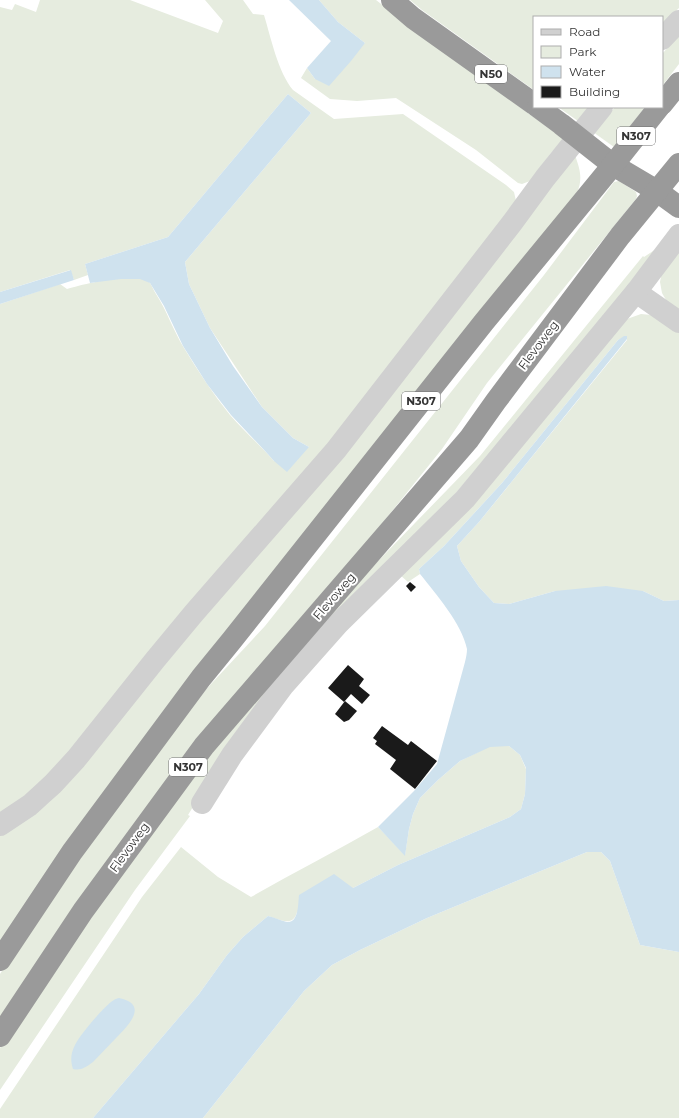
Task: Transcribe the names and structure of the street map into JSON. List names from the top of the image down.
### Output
{
  "streets": {
    "highway": ["N50", "N307", "Flevoweg"]
  },
  "legend": [
    "Road",
    "Park",
    "Water",
    "Building"
  ]
}
